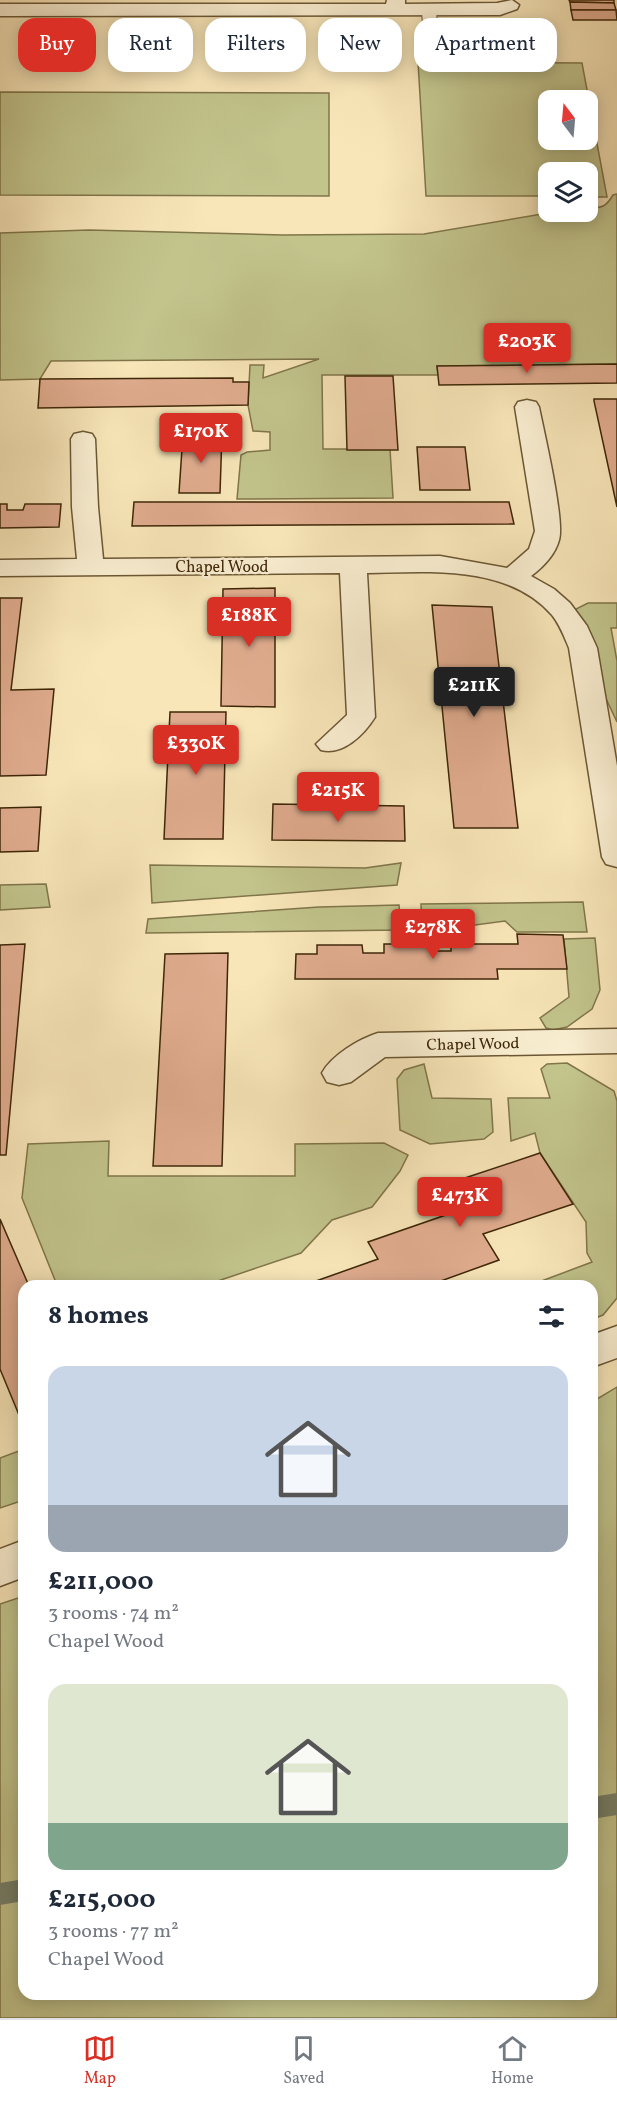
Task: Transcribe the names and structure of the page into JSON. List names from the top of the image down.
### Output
{
  "streets": {
    "street": ["Chapel Wood"]
  },
  "north": "top",
  "page": {
    "chip": [
      "Buy",
      "Rent",
      "Filters",
      "New",
      "Apartment"
    ],
    "price": [
      "£203K",
      "£170K",
      "£188K",
      "£211K",
      "£330K",
      "£215K",
      "£278K",
      "£473K"
    ],
    "heading": "8 homes",
    "list": [
      {
        "name": "£211,000",
        "note": "3 rooms · 74 m² · Chapel Wood"
      },
      {
        "name": "£215,000",
        "note": "3 rooms · 77 m² · Chapel Wood"
      }
    ],
    "tabs": ["Map", "Saved", "Home"]
  }
}
